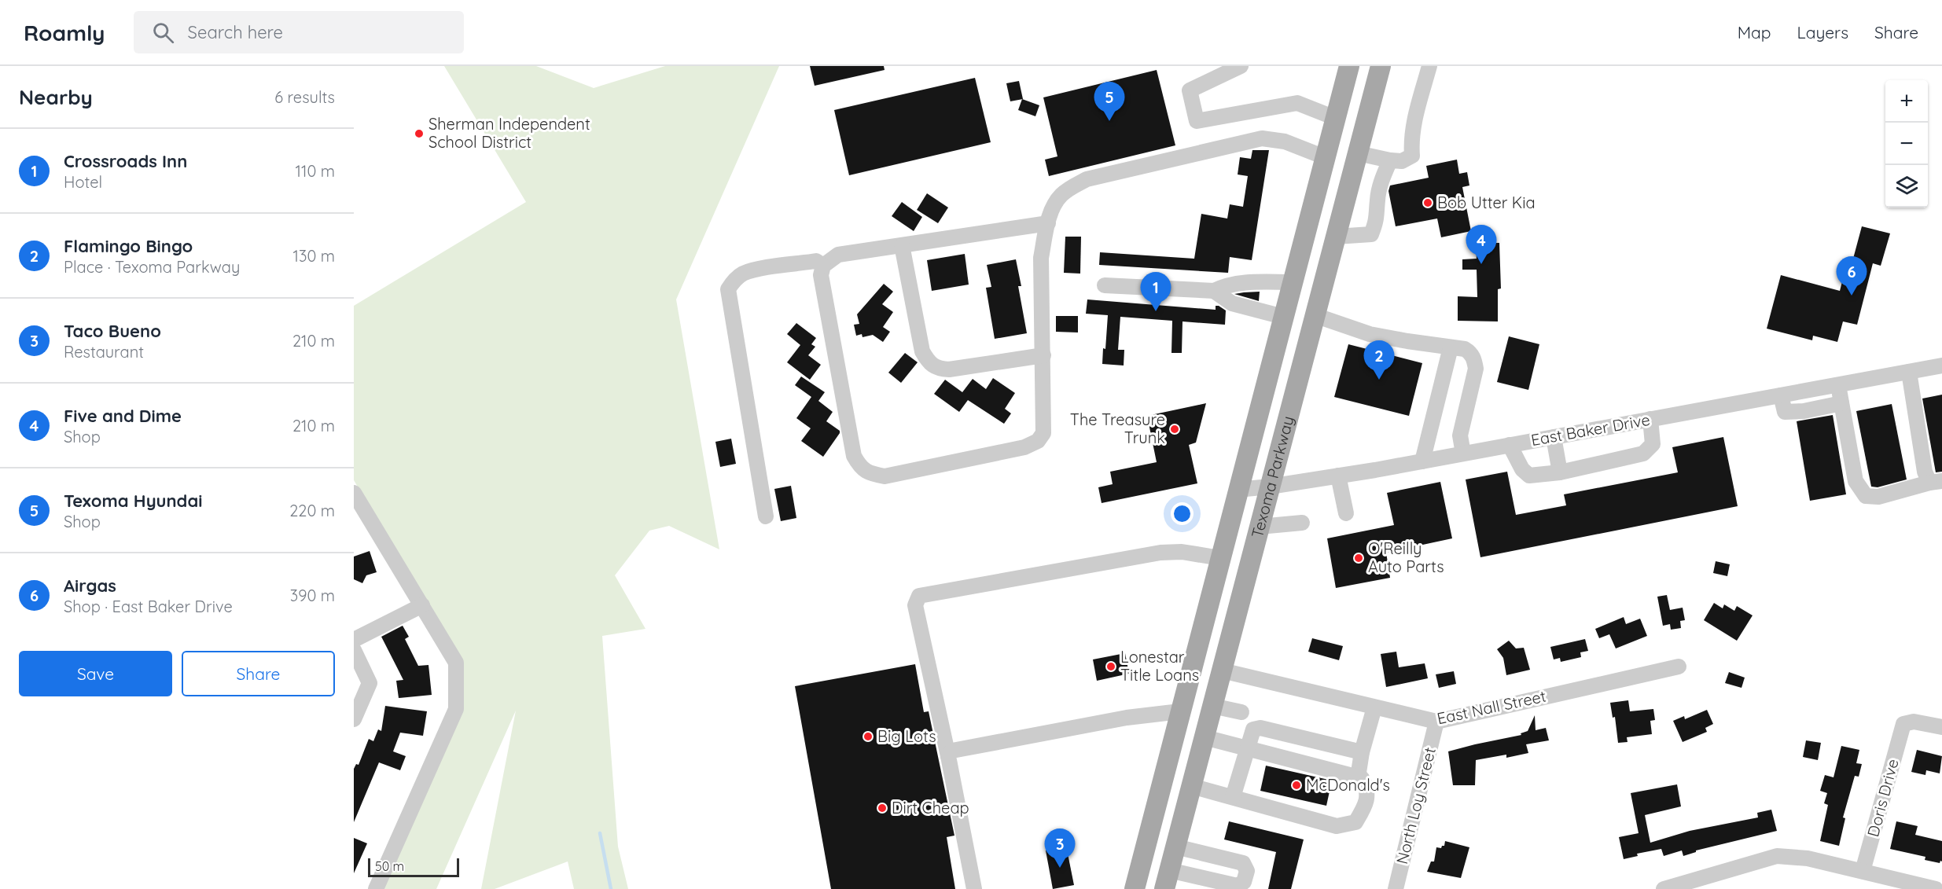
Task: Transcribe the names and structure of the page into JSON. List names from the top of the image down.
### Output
{
  "streets": {
    "main road": ["Texoma Parkway"],
    "street": [
      "East Baker Drive",
      "East Nall Street",
      "Doris Drive",
      "North Loy Street"
    ]
  },
  "crossings": [
    ["East Baker Drive", "Texoma Parkway"],
    ["Texoma Parkway", "East Nall Street"],
    ["East Nall Street", "North Loy Street"]
  ],
  "places": [
    "Sherman Independent School District",
    "Bob Utter Kia",
    "The Treasure Trunk",
    "O'Reilly Auto Parts",
    "Lonestar Title Loans",
    "Big Lots",
    "McDonald's",
    "Dirt Cheap"
  ],
  "scale_bar": "50 m",
  "page": {
    "header": "Roamly",
    "search": "Search here",
    "nav": ["Map", "Layers", "Share"],
    "heading": ["Nearby", "6 results"],
    "map_buttons": ["+", "−"],
    "pins": [
      "5",
      "4",
      "6",
      "1",
      "2",
      "3"
    ],
    "list": [
      {
        "mark": "1",
        "name": "Crossroads Inn",
        "note": "Hotel",
        "value": "110 m"
      },
      {
        "mark": "2",
        "name": "Flamingo Bingo",
        "note": "Place · Texoma Parkway",
        "value": "130 m"
      },
      {
        "mark": "3",
        "name": "Taco Bueno",
        "note": "Restaurant",
        "value": "210 m"
      },
      {
        "mark": "4",
        "name": "Five and Dime",
        "note": "Shop",
        "value": "210 m"
      },
      {
        "mark": "5",
        "name": "Texoma Hyundai",
        "note": "Shop",
        "value": "220 m"
      },
      {
        "mark": "6",
        "name": "Airgas",
        "note": "Shop · East Baker Drive",
        "value": "390 m"
      }
    ],
    "buttons": ["Save", "Share"],
    "scale": "50 m"
  }
}
